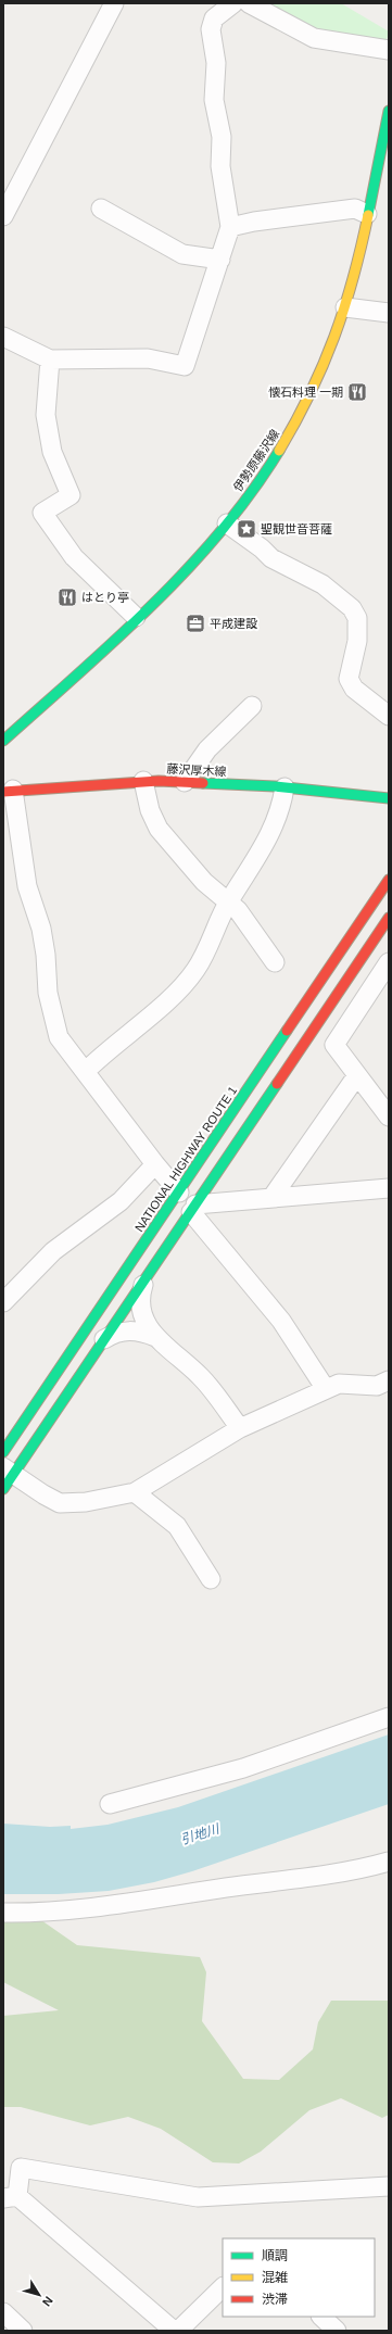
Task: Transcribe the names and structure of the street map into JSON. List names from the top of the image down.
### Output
{
  "streets": {
    "main road": ["伊勢原藤沢線", "藤沢厚木線", "NATIONAL HIGHWAY ROUTE 1"]
  },
  "water": ["引地川"],
  "places": {
    "restaurant": ["懐石料理 一期", "はとり亭"],
    "place": ["聖観世音菩薩"],
    "office": ["平成建設"]
  },
  "legend": ["順調", "混雑", "渋滞"],
  "north": "bottom right"
}
